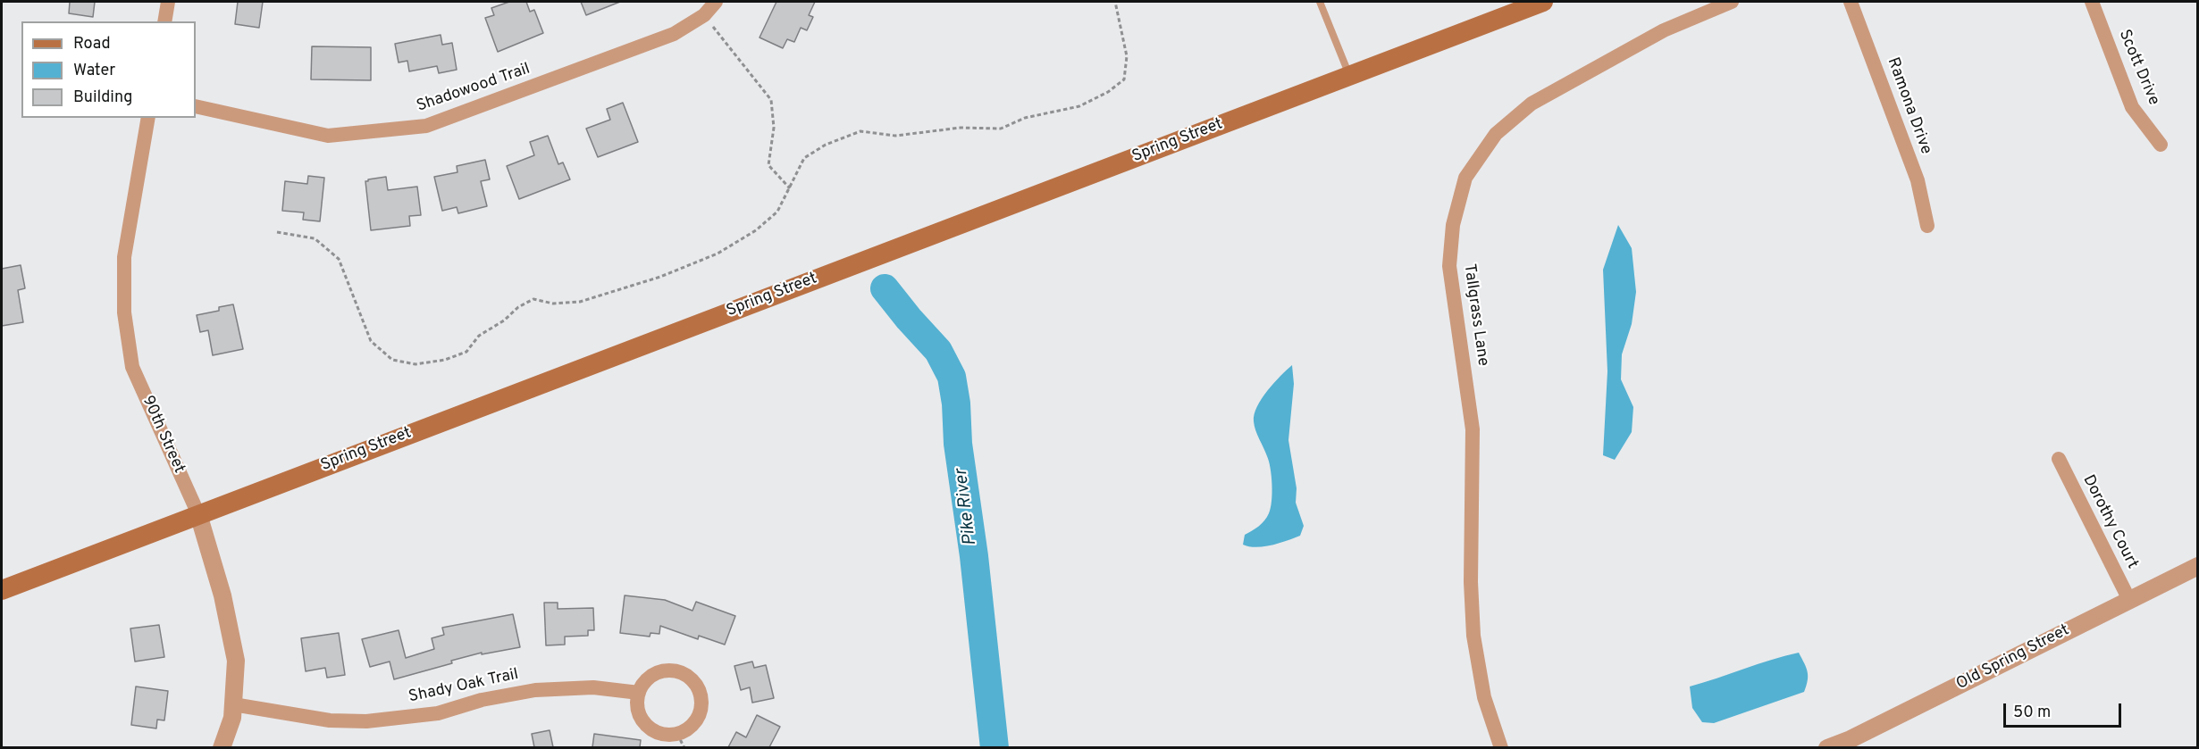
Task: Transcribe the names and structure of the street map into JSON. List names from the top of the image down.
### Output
{
  "streets": {
    "main road": ["Spring Street"],
    "street": [
      "Scott Drive",
      "Shadowood Trail",
      "Ramona Drive",
      "Tallgrass Lane",
      "90th Street",
      "Dorothy Court",
      "Old Spring Street",
      "Shady Oak Trail"
    ]
  },
  "crossings": [
    ["Spring Street", "90th Street"],
    ["90th Street", "Shady Oak Trail"],
    ["Dorothy Court", "Old Spring Street"]
  ],
  "water": ["Pike River"],
  "legend": ["Road", "Water", "Building"],
  "scale_bar": "50 m"
}
